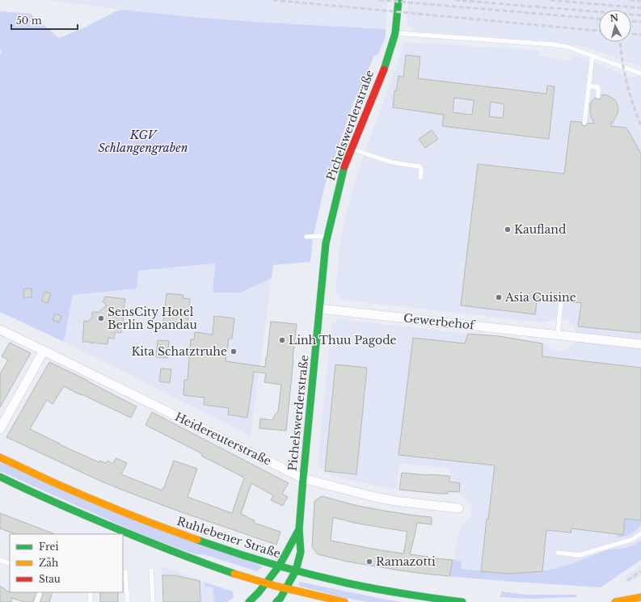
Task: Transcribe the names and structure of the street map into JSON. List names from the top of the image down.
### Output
{
  "streets": {
    "main road": ["Pichelswerderstraße", "Ruhlebener Straße"],
    "street": ["Gewerbehof", "Heidereuterstraße"]
  },
  "crossings": [
    ["Pichelswerderstraße", "Gewerbehof"],
    ["Pichelswerderstraße", "Heidereuterstraße"],
    ["Pichelswerderstraße", "Ruhlebener Straße"]
  ],
  "parks": ["KGV Schlangengraben"],
  "places": [
    "Kaufland",
    "Asia Cuisine",
    "SensCity Hotel Berlin Spandau",
    "Linh Thuu Pagode",
    "Kita Schatztruhe",
    "Ramazotti"
  ],
  "legend": ["Frei", "Zäh", "Stau"],
  "scale_bar": "50 m",
  "north": "top"
}
